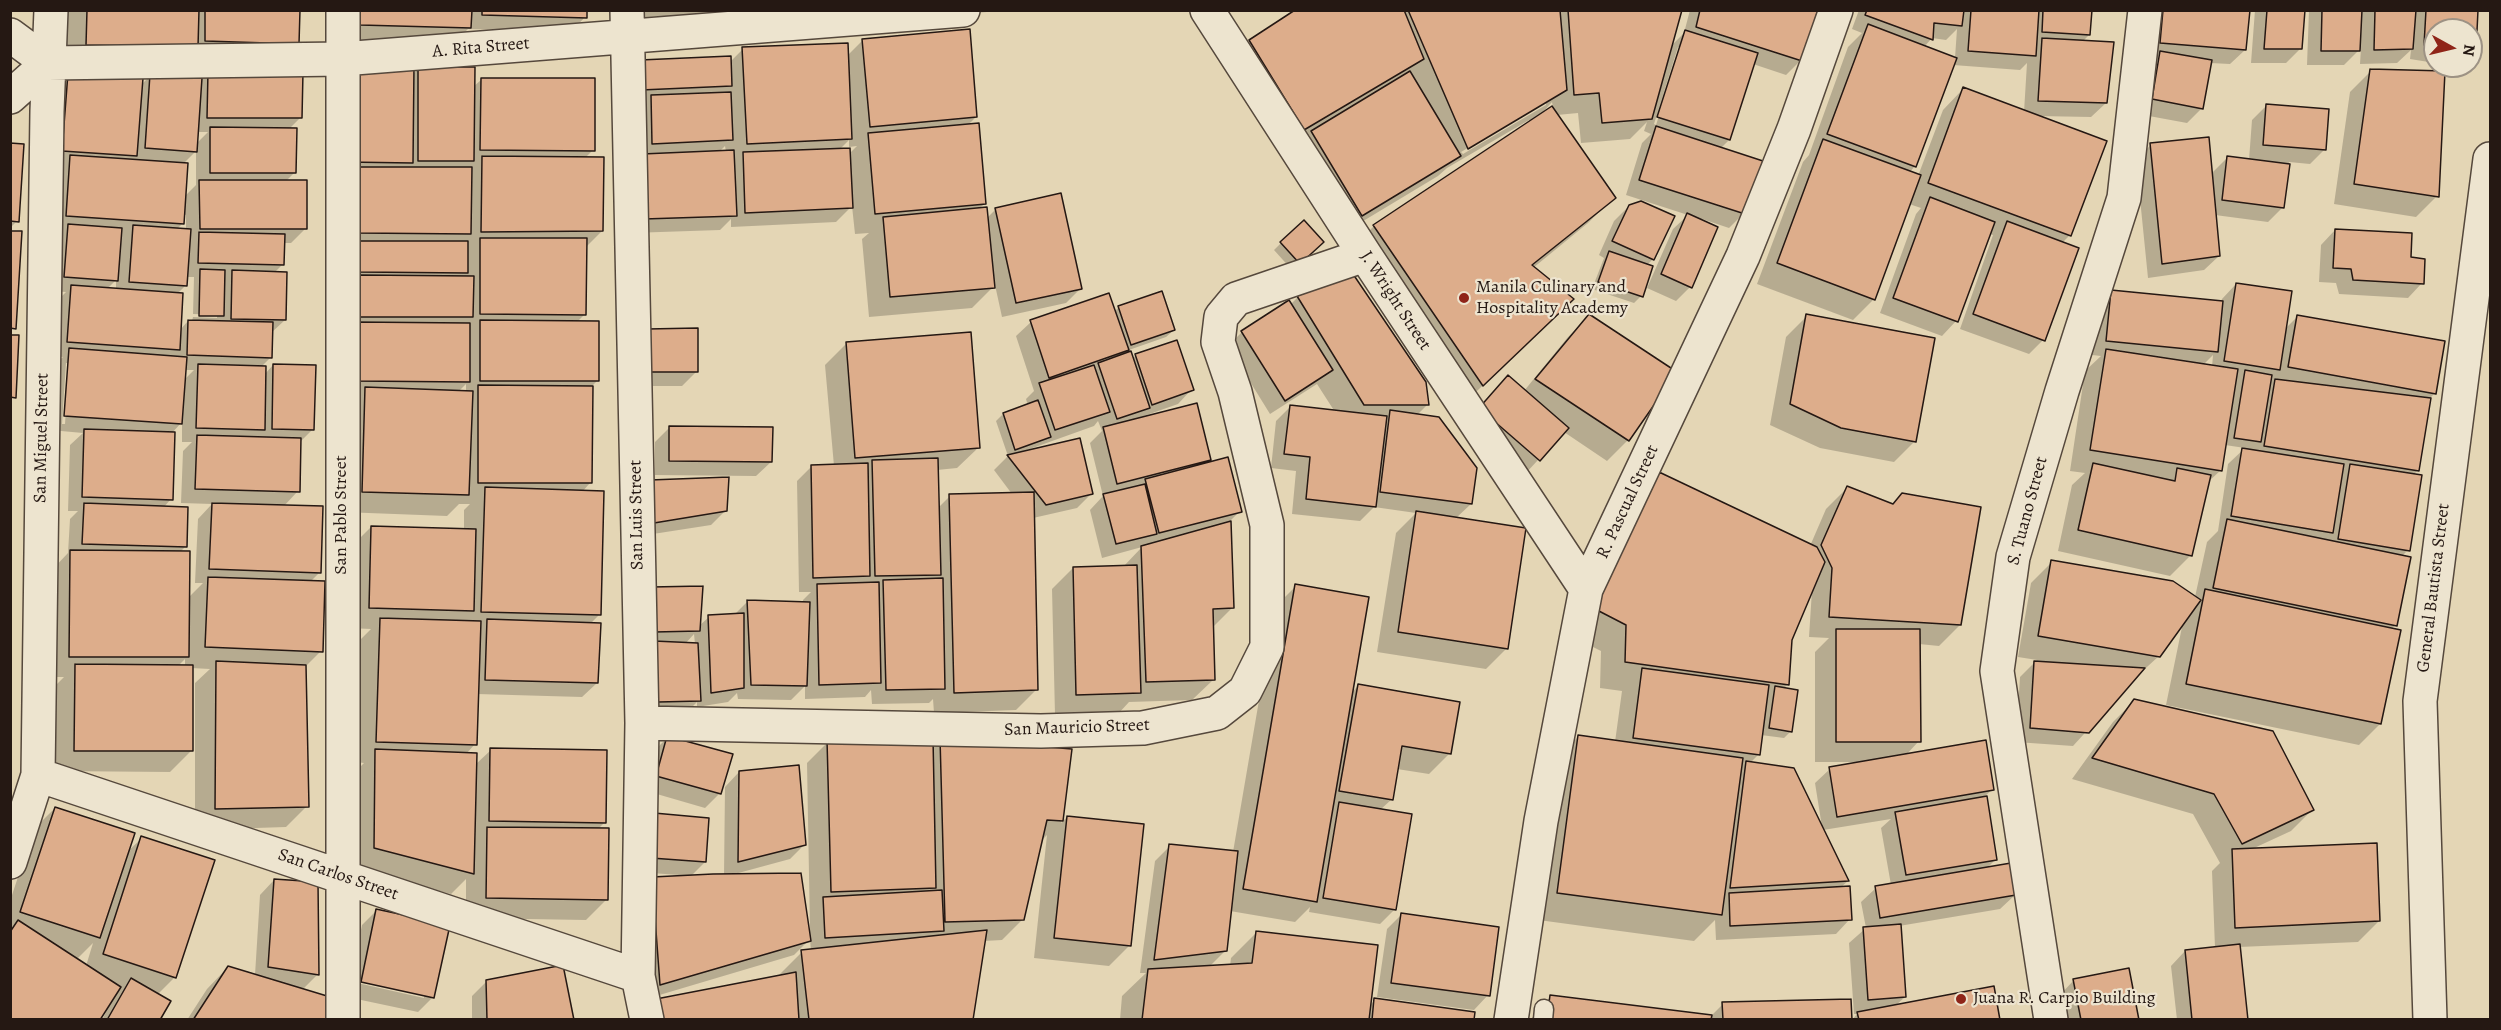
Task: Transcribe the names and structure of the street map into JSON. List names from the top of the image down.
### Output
{
  "streets": {
    "street": [
      "A. Rita Street",
      "J. Wright Street",
      "San Miguel Street",
      "R. Pascual Street",
      "S. Tuano Street",
      "San Pablo Street",
      "San Luis Street",
      "General Bautista Street",
      "San Mauricio Street",
      "San Carlos Street"
    ]
  },
  "crossings": [
    ["A. Rita Street", "San Miguel Street"],
    ["A. Rita Street", "San Pablo Street"],
    ["A. Rita Street", "San Luis Street"],
    ["J. Wright Street", "R. Pascual Street"],
    ["J. Wright Street", "San Mauricio Street"],
    ["San Miguel Street", "San Carlos Street"],
    ["San Pablo Street", "San Carlos Street"],
    ["San Luis Street", "San Mauricio Street"],
    ["San Luis Street", "San Carlos Street"]
  ],
  "places": ["Manila Culinary and Hospitality Academy", "Juana R. Carpio Building"],
  "north": "right"
}
